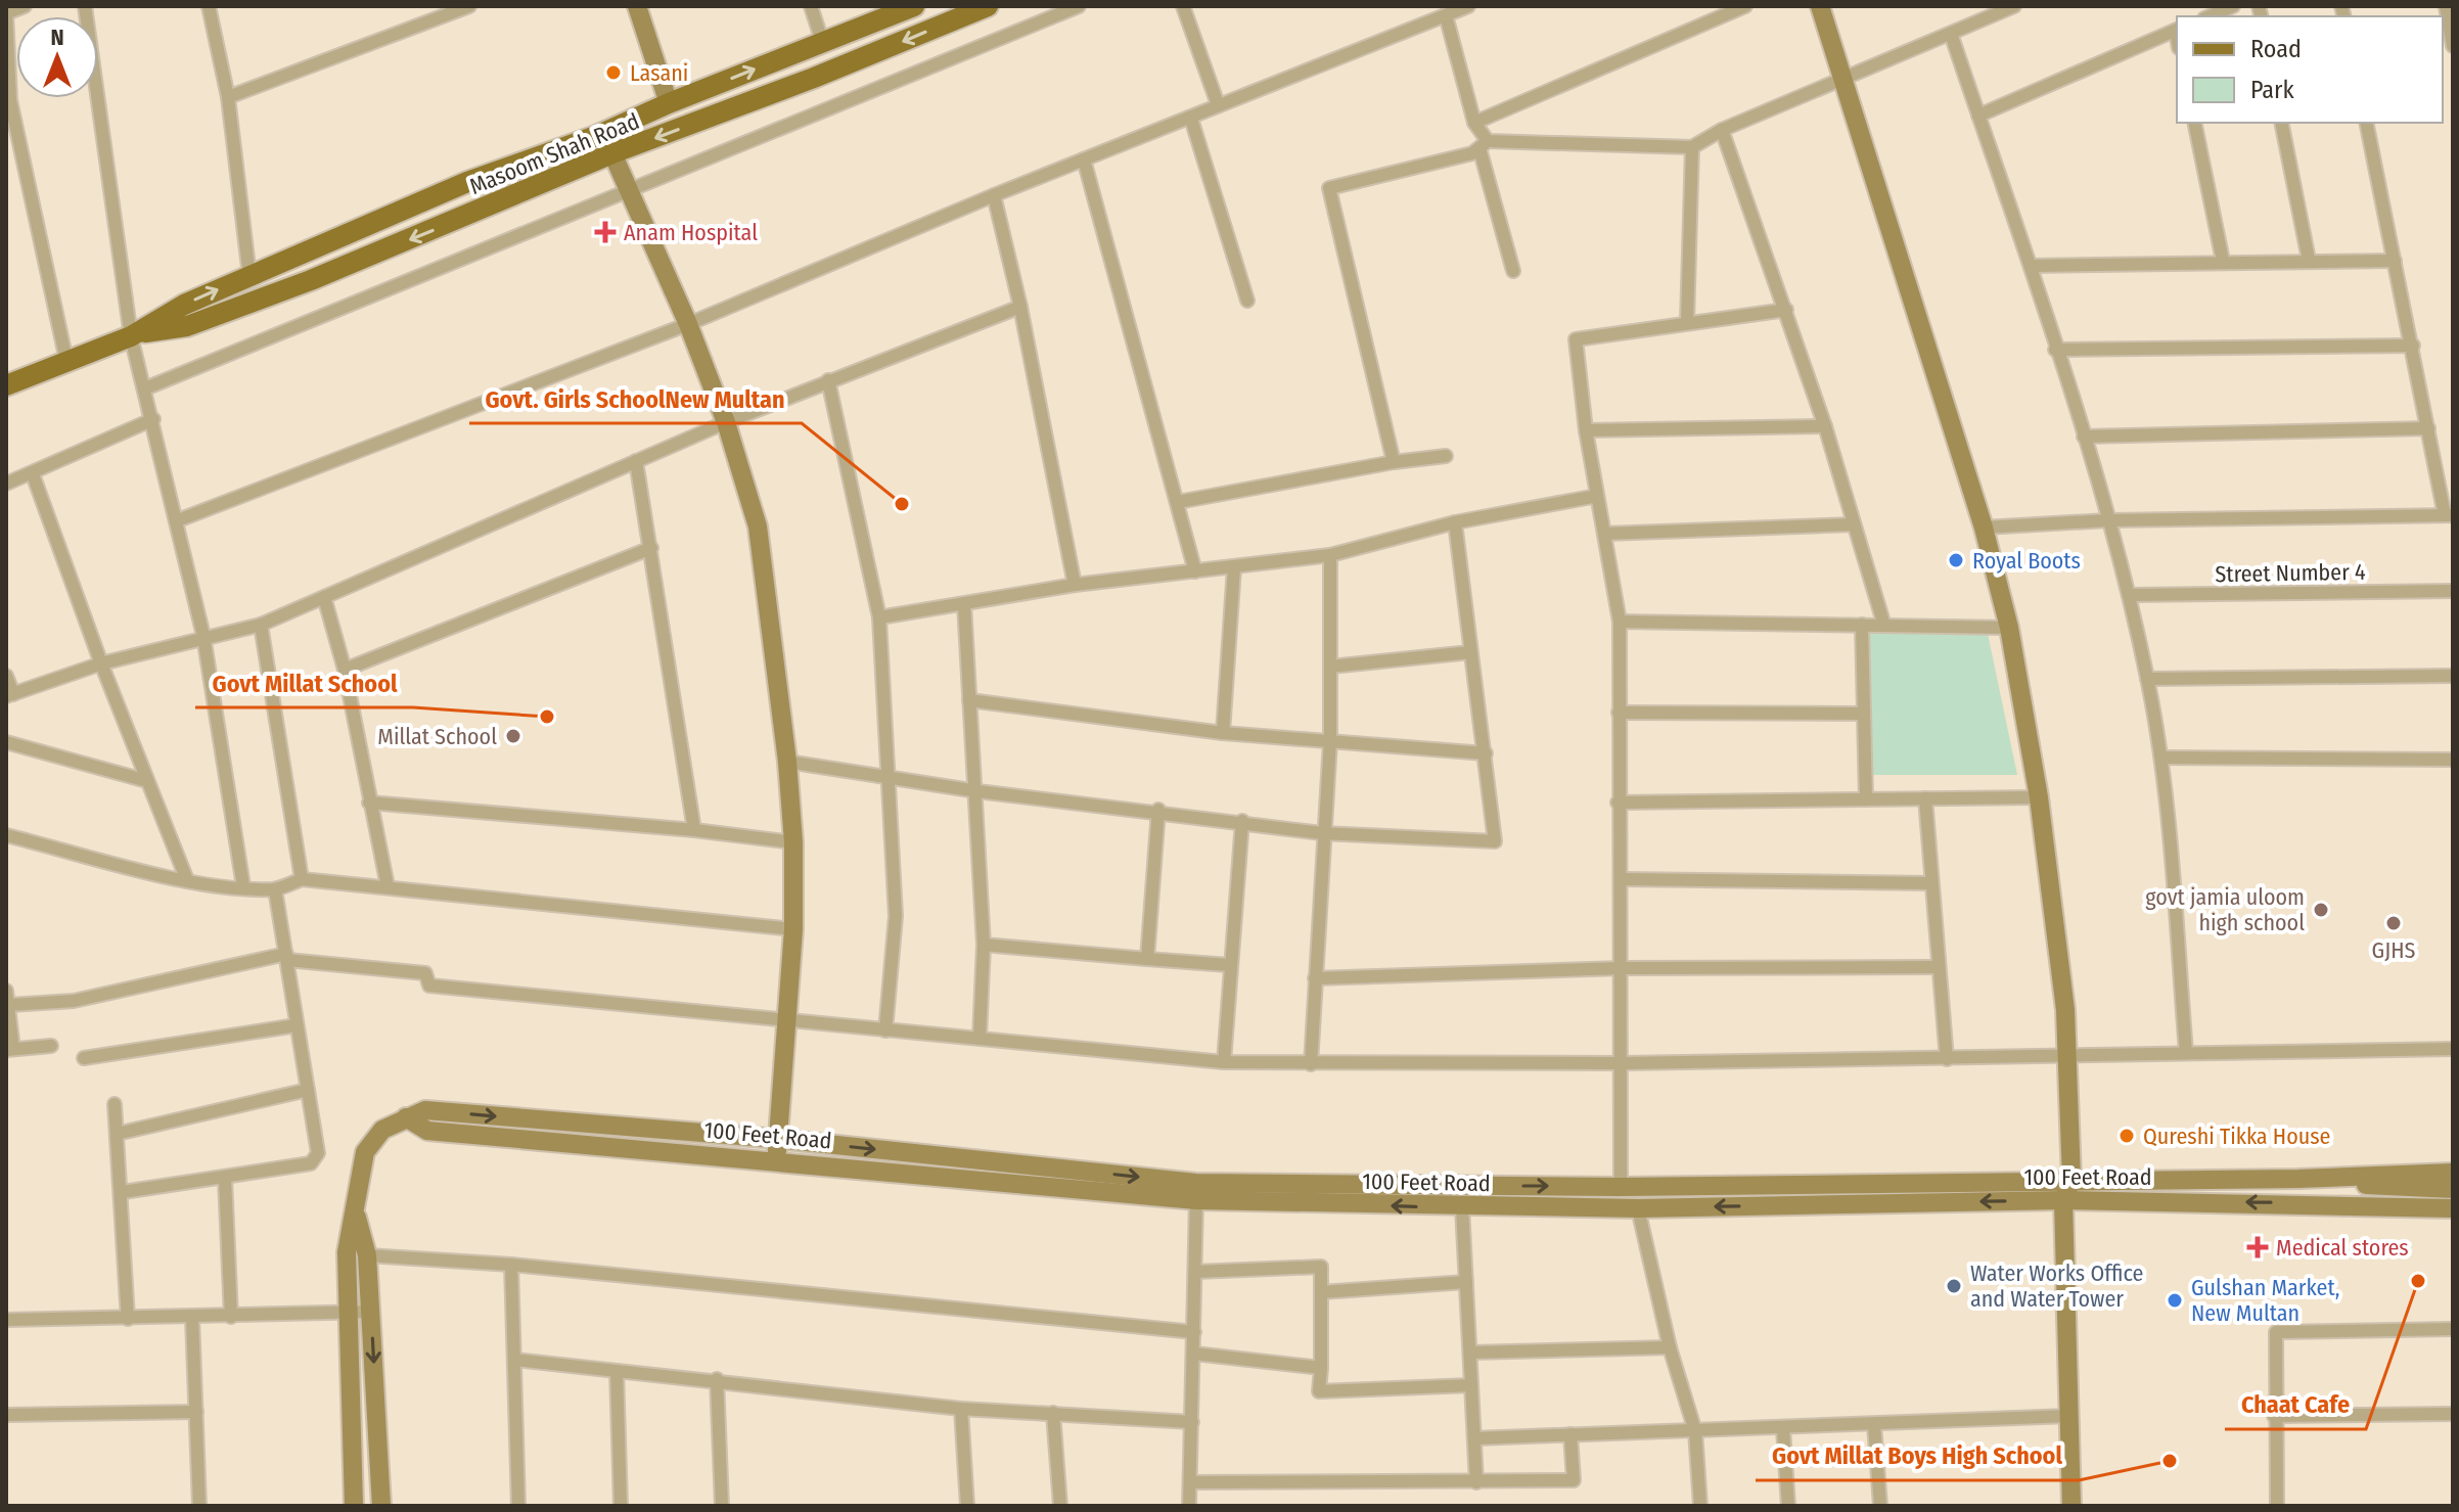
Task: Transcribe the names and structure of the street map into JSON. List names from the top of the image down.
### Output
{
  "streets": {
    "main road": ["Masoom Shah Road", "100 Feet Road"],
    "street": ["Street Number 4"]
  },
  "places": {
    "other": [
      "Lasani",
      "Govt. Girls SchoolNew Multan",
      "Royal Boots",
      "Govt Millat School",
      "Millat School",
      "govt jamia uloom high school",
      "GJHS",
      "Qureshi Tikka House",
      "Chaat Cafe",
      "Water Works Office and Water Tower",
      "Gulshan Market, New Multan",
      "Govt Millat Boys High School"
    ],
    "health": ["Anam Hospital", "Medical stores"]
  },
  "legend": ["Road", "Park"],
  "north": "top"
}
